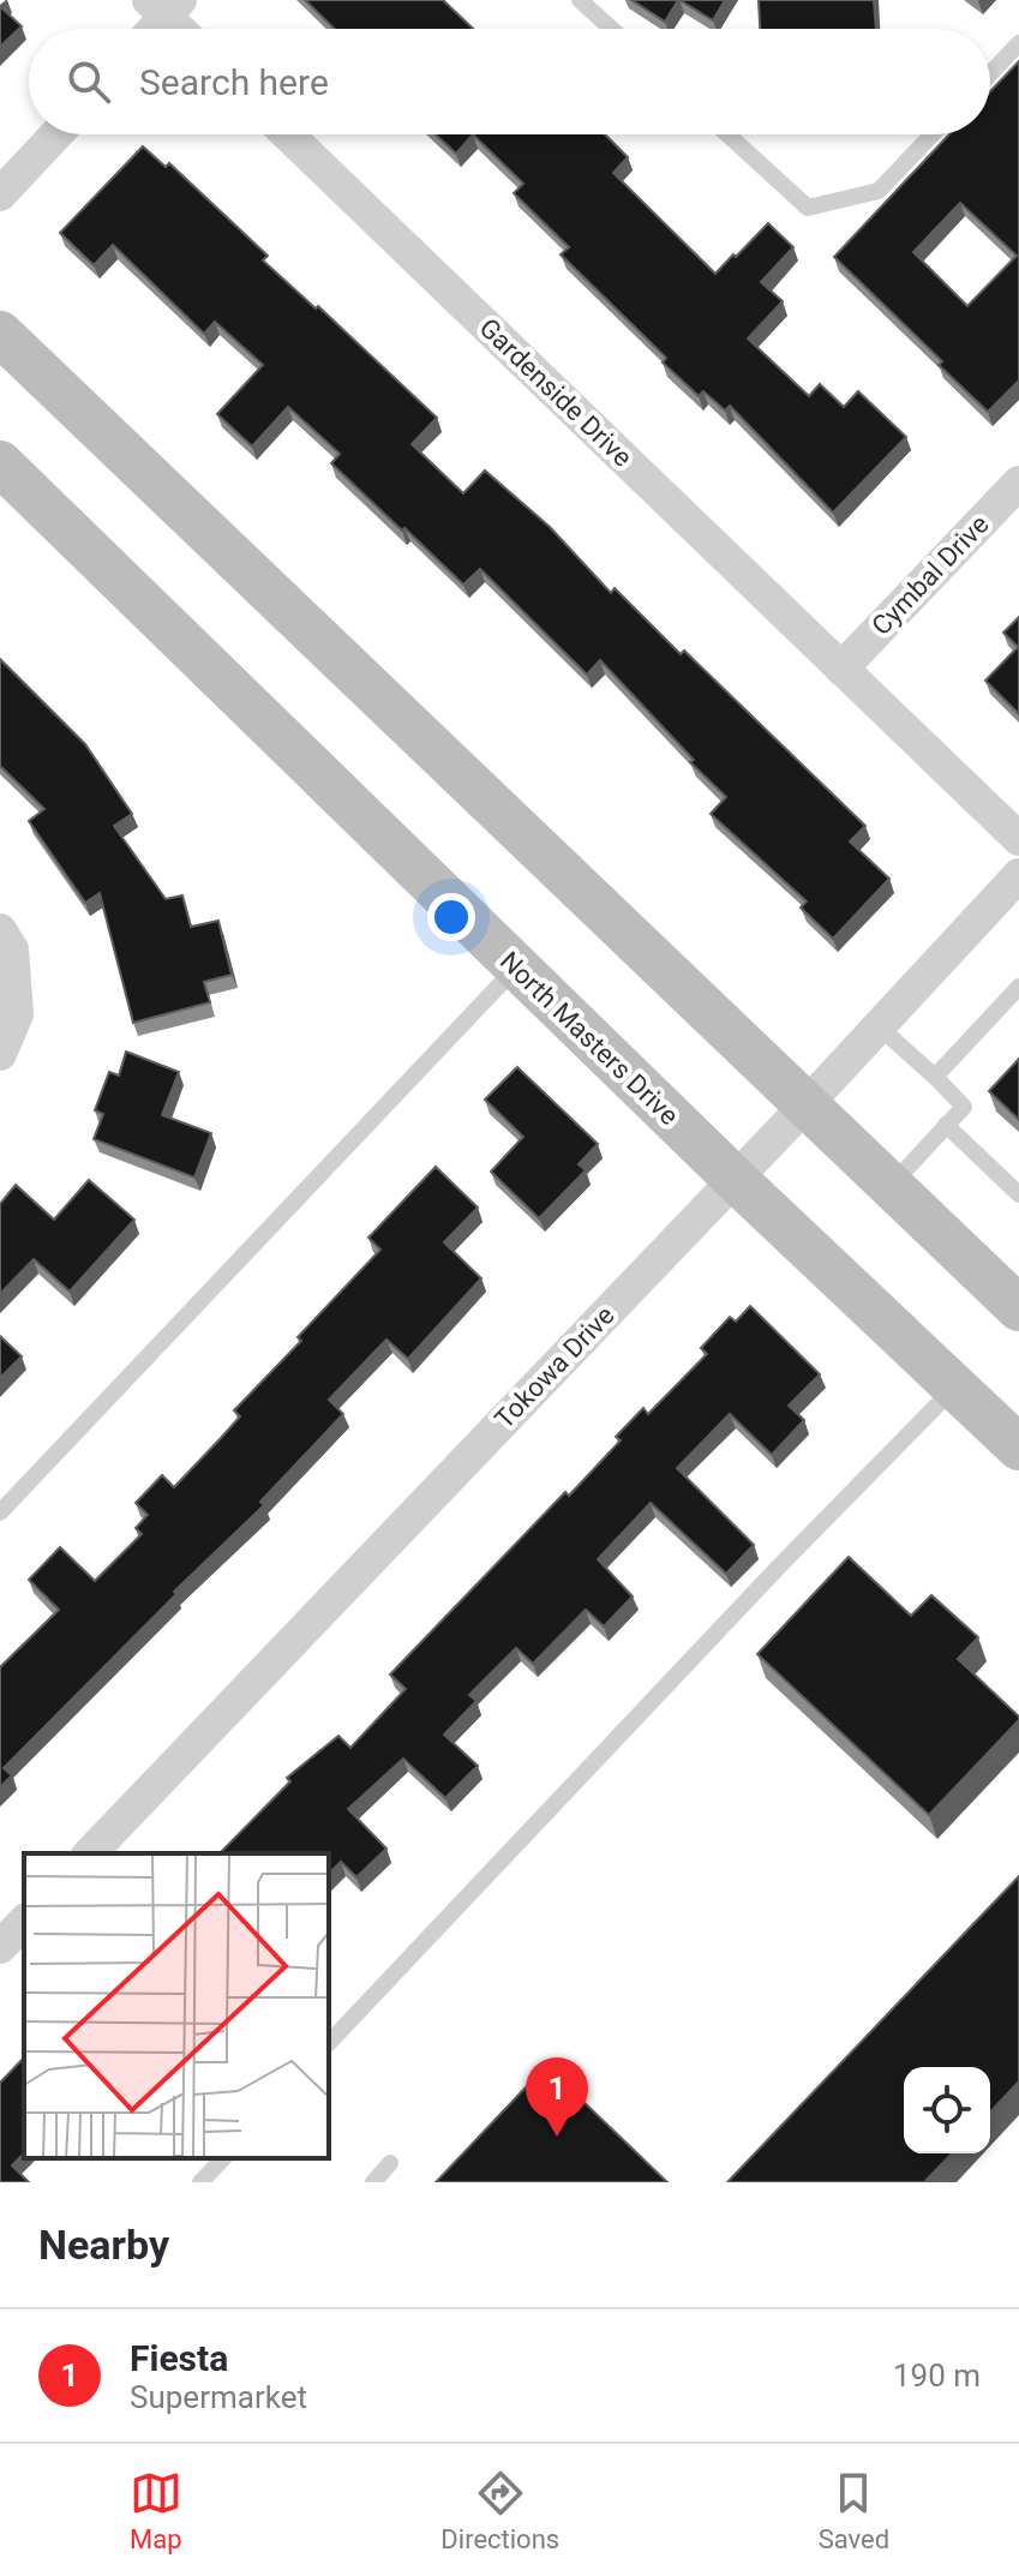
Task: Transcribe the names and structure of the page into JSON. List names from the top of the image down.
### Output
{
  "streets": {
    "main road": ["North Masters Drive"],
    "street": ["Gardenside Drive", "Cymbal Drive", "Tokowa Drive"]
  },
  "crossings": [
    ["Gardenside Drive", "Cymbal Drive"],
    ["North Masters Drive", "Tokowa Drive"]
  ],
  "page": {
    "search": "Search here",
    "pins": "1",
    "heading": "Nearby",
    "list": [
      {
        "mark": "1",
        "name": "Fiesta",
        "note": "Supermarket",
        "value": "190 m"
      }
    ],
    "nav": ["Map", "Directions", "Saved"]
  }
}
